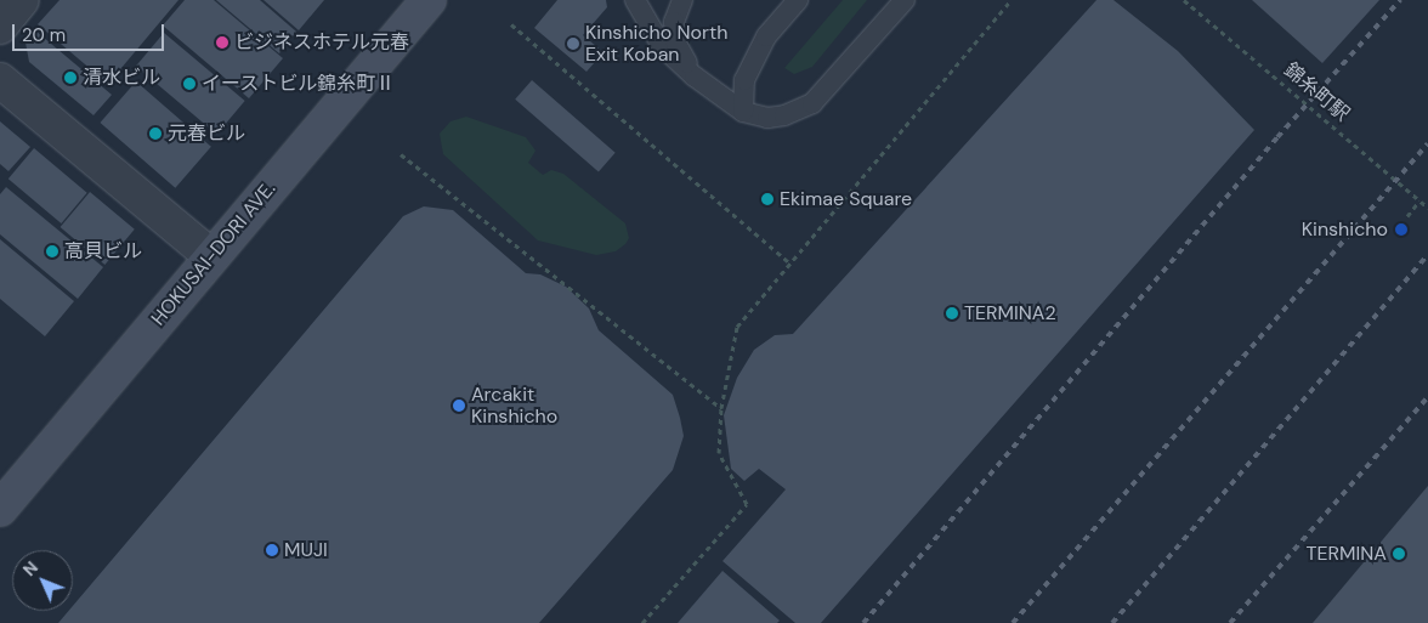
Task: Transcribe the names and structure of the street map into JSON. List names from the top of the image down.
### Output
{
  "streets": {
    "street": ["HOKUSAI-DORI AVE."],
    "path": ["錦糸町駅"]
  },
  "places": [
    "ビジネスホテル元春",
    "Kinshicho North Exit Koban",
    "清水ビル",
    "イーストビル錦糸町Ⅱ",
    "元春ビル",
    "Ekimae Square",
    "Kinshicho",
    "高貝ビル",
    "TERMINA2",
    "Arcakit Kinshicho",
    "MUJI",
    "TERMINA"
  ],
  "scale_bar": "20 m",
  "north": "top left"
}
